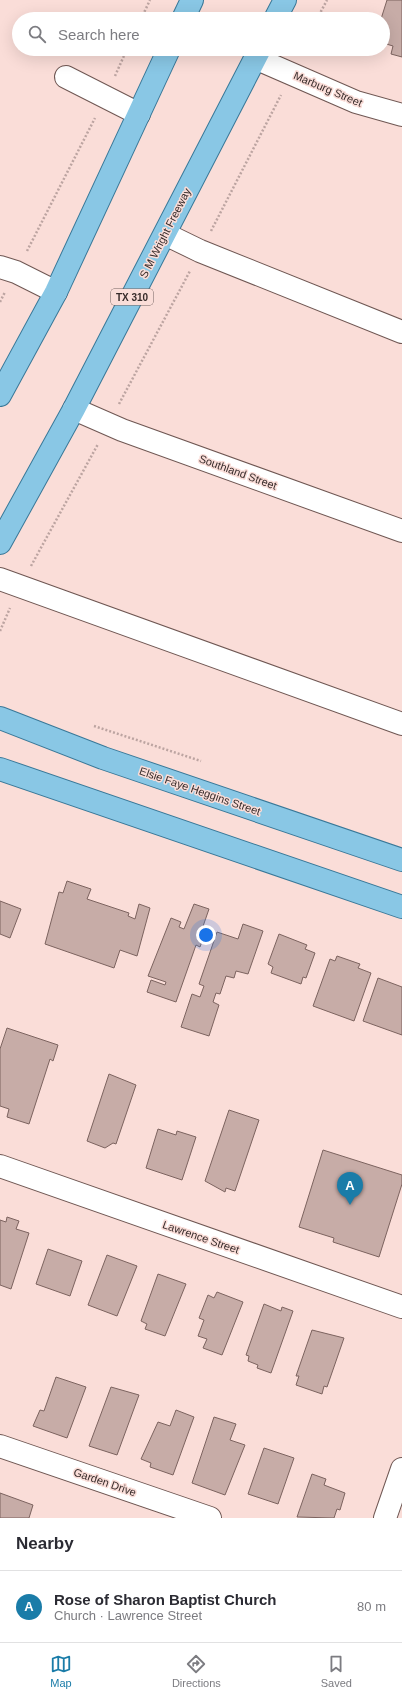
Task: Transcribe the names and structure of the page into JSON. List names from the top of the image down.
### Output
{
  "streets": {
    "main road": ["S M Wright Freeway", "TX 310", "Elsie Faye Heggins Street"],
    "street": [
      "Marburg Street",
      "Southland Street",
      "Lawrence Street",
      "Garden Drive"
    ]
  },
  "crossings": [
    ["S M Wright Freeway", "Southland Street"]
  ],
  "page": {
    "search": "Search here",
    "pins": "A",
    "heading": "Nearby",
    "list": [
      {
        "mark": "A",
        "name": "Rose of Sharon Baptist Church",
        "note": "Church · Lawrence Street",
        "value": "80 m"
      }
    ],
    "nav": ["Map", "Directions", "Saved"]
  }
}
